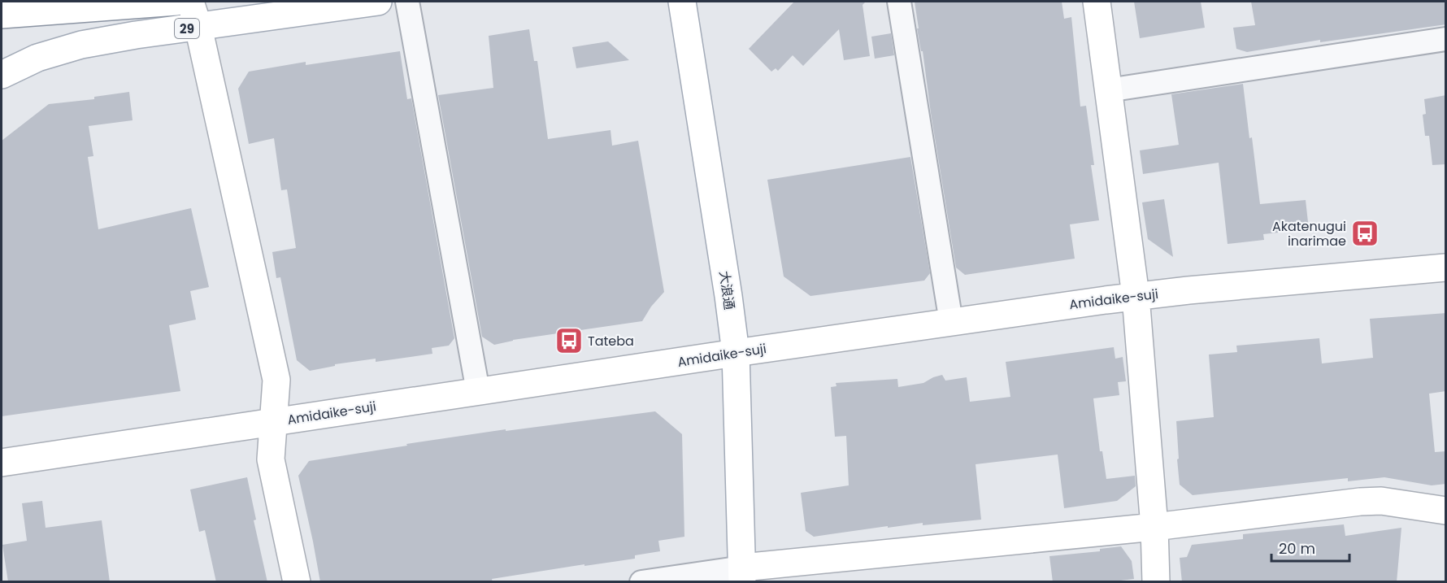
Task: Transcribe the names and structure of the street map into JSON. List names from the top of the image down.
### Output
{
  "streets": {
    "main road": ["29", "大浪通", "Amidaike-suji"]
  },
  "crossings": [
    ["大浪通", "Amidaike-suji"]
  ],
  "places": {
    "bus stop": ["Akatenugui inarimae", "Tateba"]
  },
  "scale_bar": "20 m"
}
